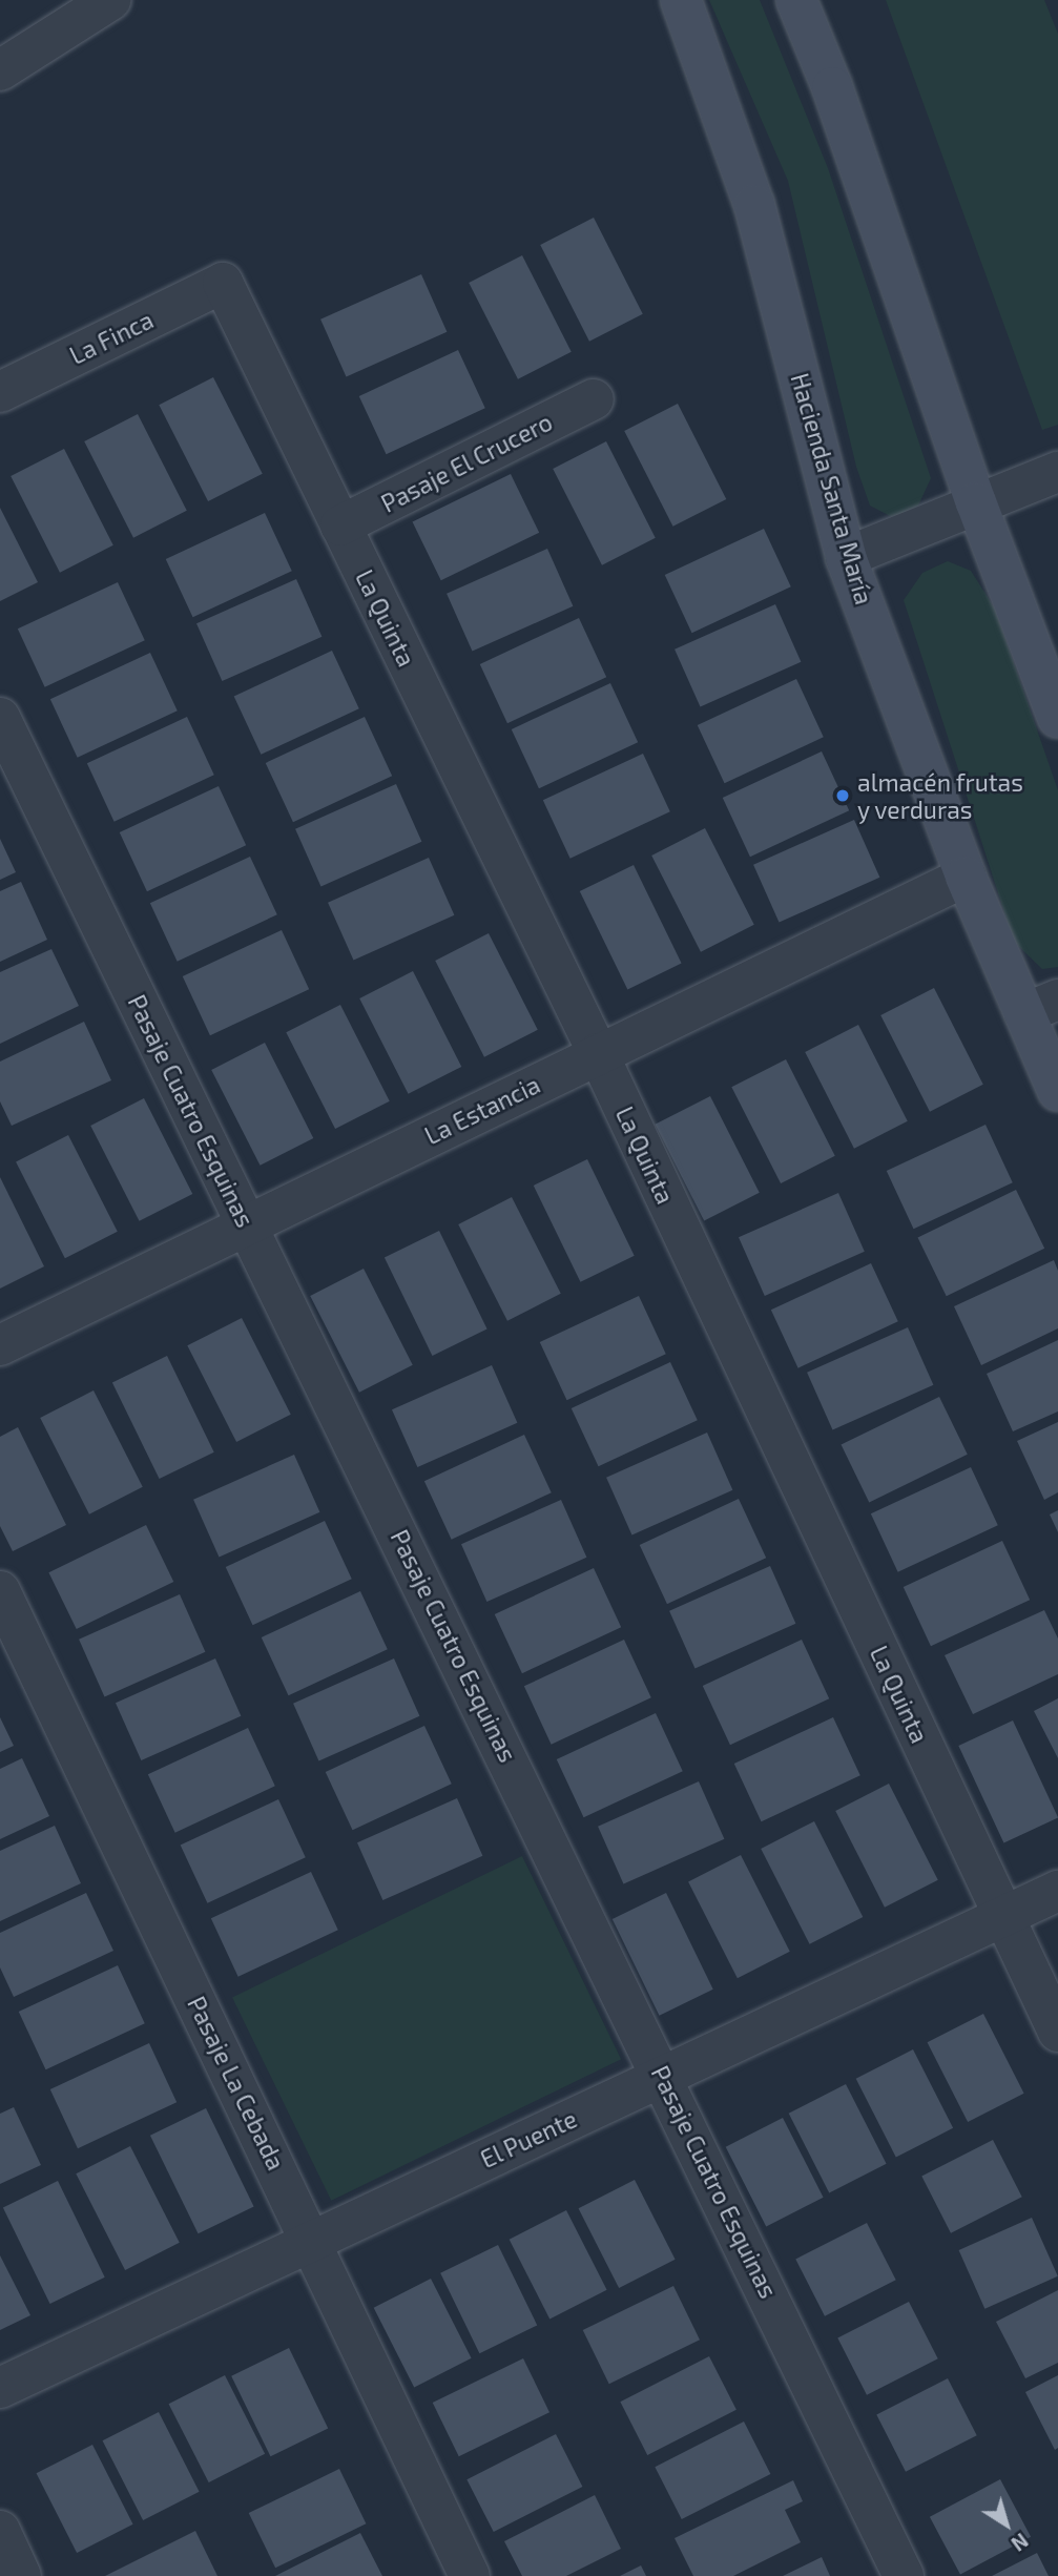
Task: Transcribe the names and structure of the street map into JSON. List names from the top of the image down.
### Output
{
  "streets": {
    "street": [
      "La Finca",
      "Pasaje El Crucero",
      "Hacienda Santa María",
      "La Quinta",
      "La Estancia",
      "Pasaje Cuatro Esquinas",
      "Pasaje La Cebada",
      "El Puente"
    ]
  },
  "crossings": [
    ["La Finca", "La Quinta"],
    ["Pasaje El Crucero", "La Quinta"],
    ["Hacienda Santa María", "La Estancia"],
    ["La Quinta", "La Estancia"],
    ["La Quinta", "El Puente"],
    ["La Estancia", "Pasaje Cuatro Esquinas"],
    ["Pasaje Cuatro Esquinas", "El Puente"],
    ["Pasaje La Cebada", "El Puente"]
  ],
  "places": ["almacén frutas y verduras"],
  "north": "bottom right"
}
